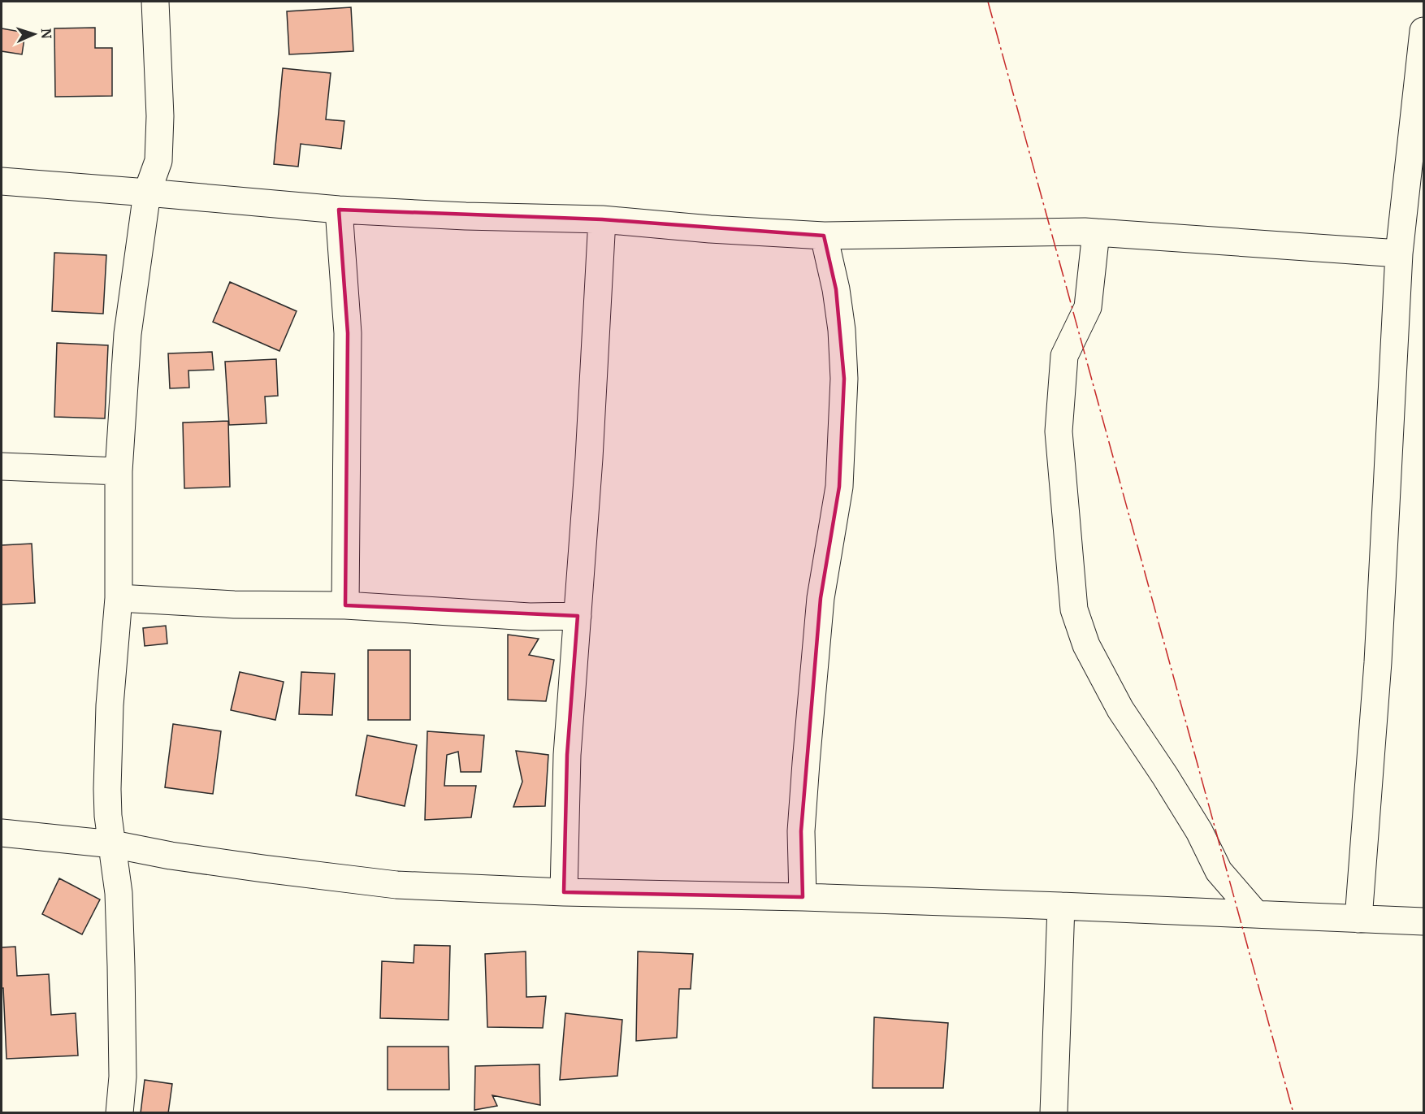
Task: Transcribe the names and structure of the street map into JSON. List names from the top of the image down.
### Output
{
  "north": "right"
}
